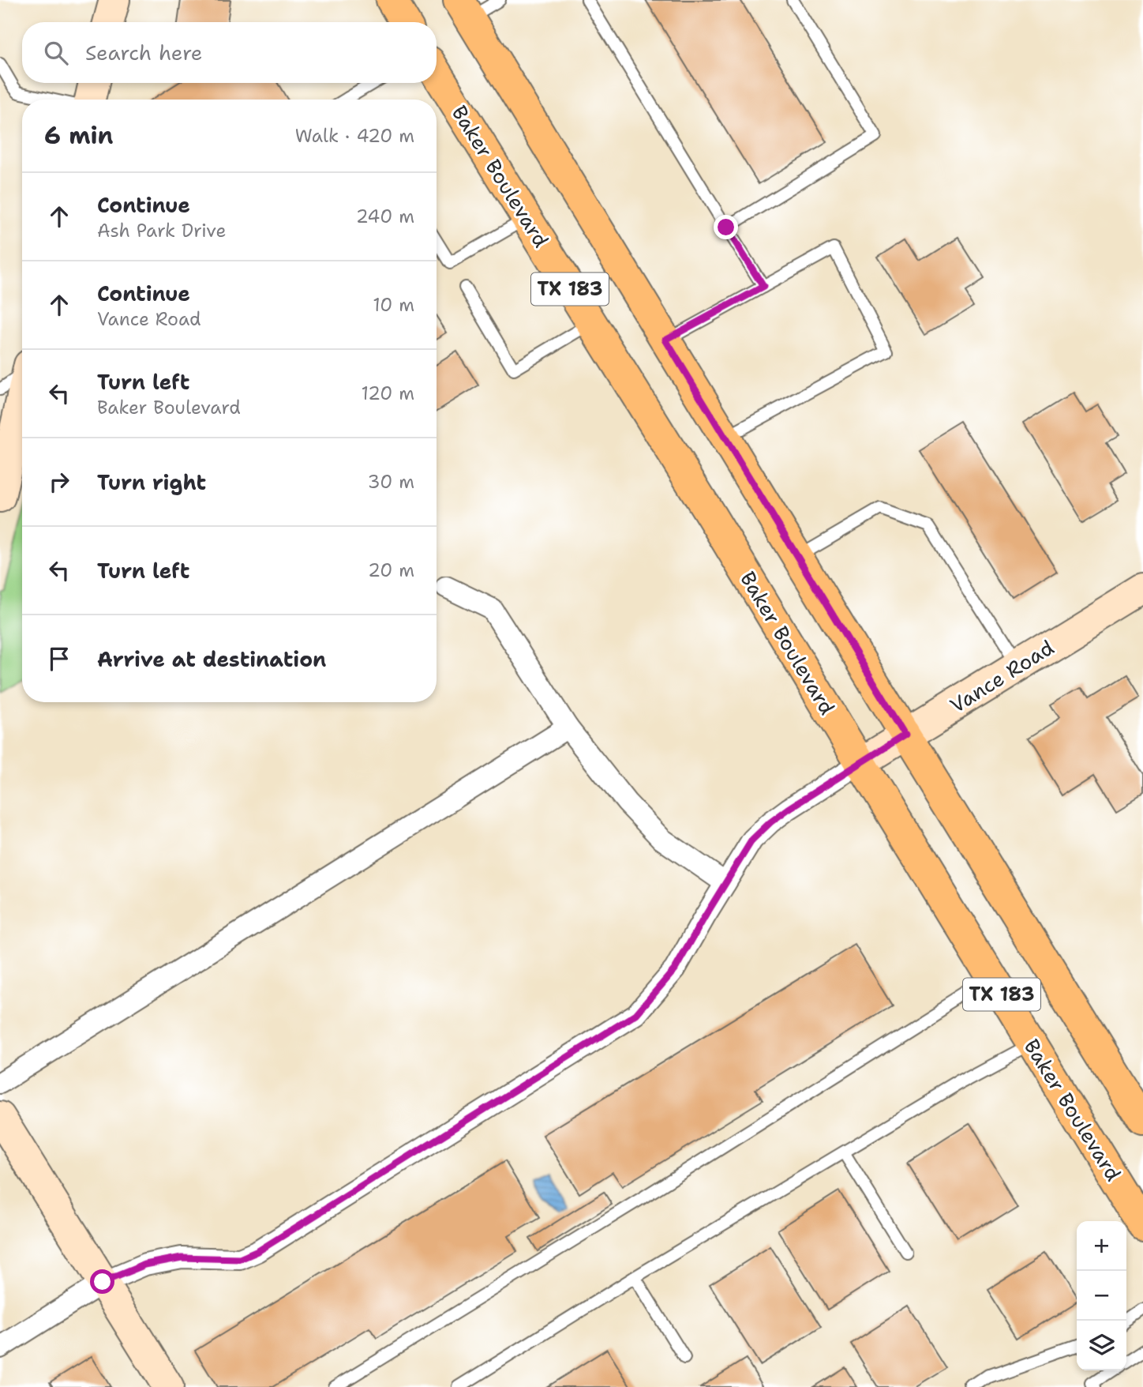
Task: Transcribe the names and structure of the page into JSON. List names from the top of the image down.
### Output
{
  "streets": {
    "main road": ["Baker Boulevard", "TX 183"],
    "street": ["Vance Road"]
  },
  "crossings": [
    ["Baker Boulevard", "Vance Road"],
    ["TX 183", "Vance Road"]
  ],
  "page": {
    "search": "Search here",
    "heading": ["6 min", "Walk · 420 m"],
    "list": [
      ["Continue", "Ash Park Drive", "240 m"],
      ["Continue", "Vance Road", "10 m"],
      ["Turn left", "Baker Boulevard", "120 m"],
      ["Turn right", "30 m"],
      ["Turn left", "20 m"],
      "Arrive at destination"
    ],
    "map_buttons": ["+", "−"]
  }
}
